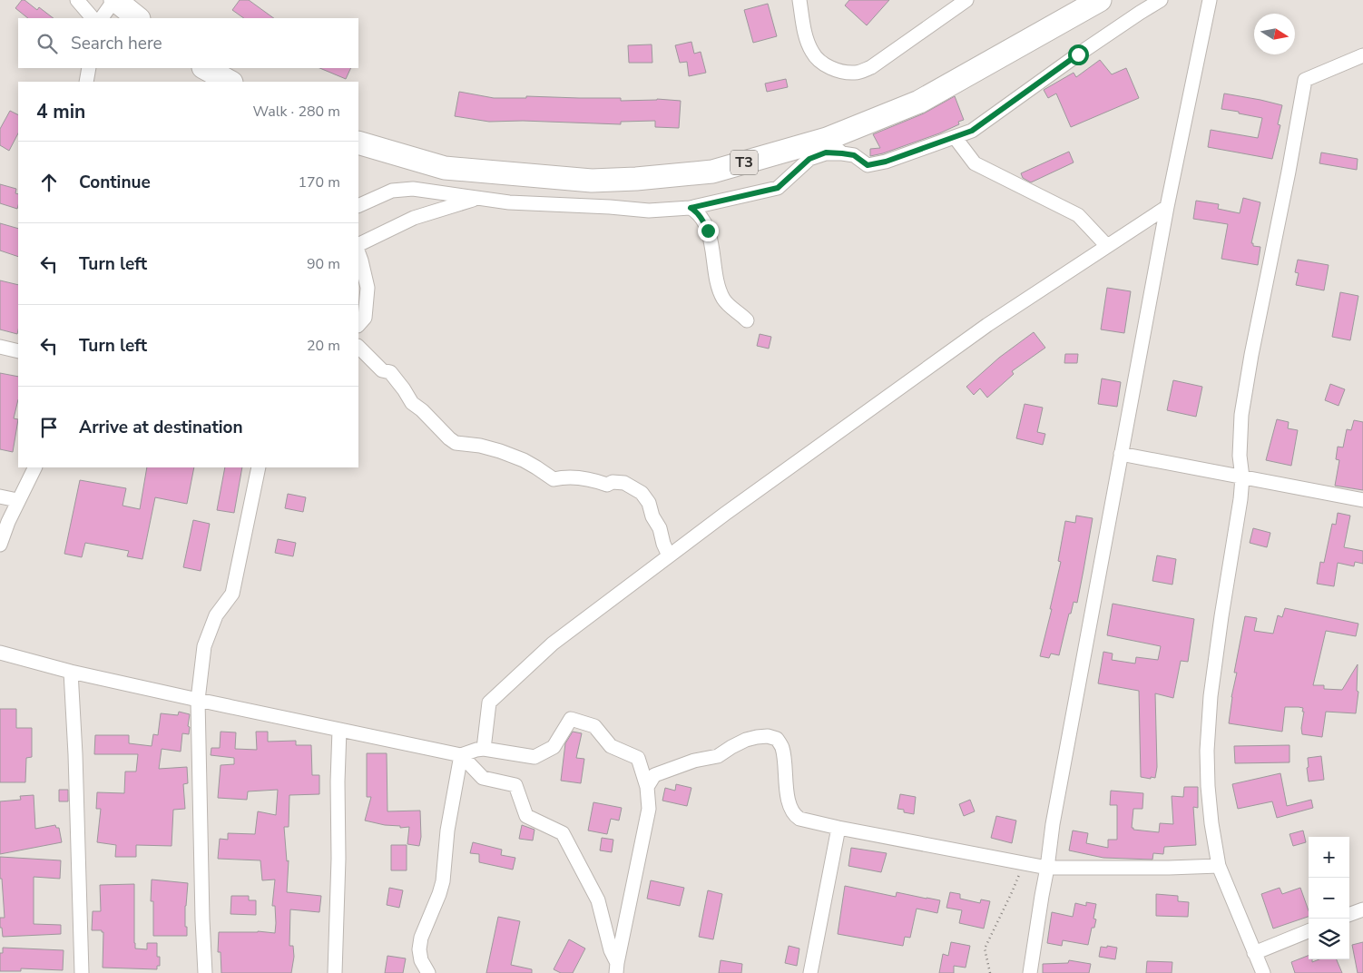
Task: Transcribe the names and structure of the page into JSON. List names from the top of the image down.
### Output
{
  "streets": {
    "highway": ["T3"]
  },
  "north": "right",
  "page": {
    "search": "Search here",
    "heading": ["4 min", "Walk · 280 m"],
    "list": [
      ["Continue", "170 m"],
      ["Turn left", "90 m"],
      ["Turn left", "20 m"],
      "Arrive at destination"
    ],
    "map_buttons": ["+", "−"]
  }
}
